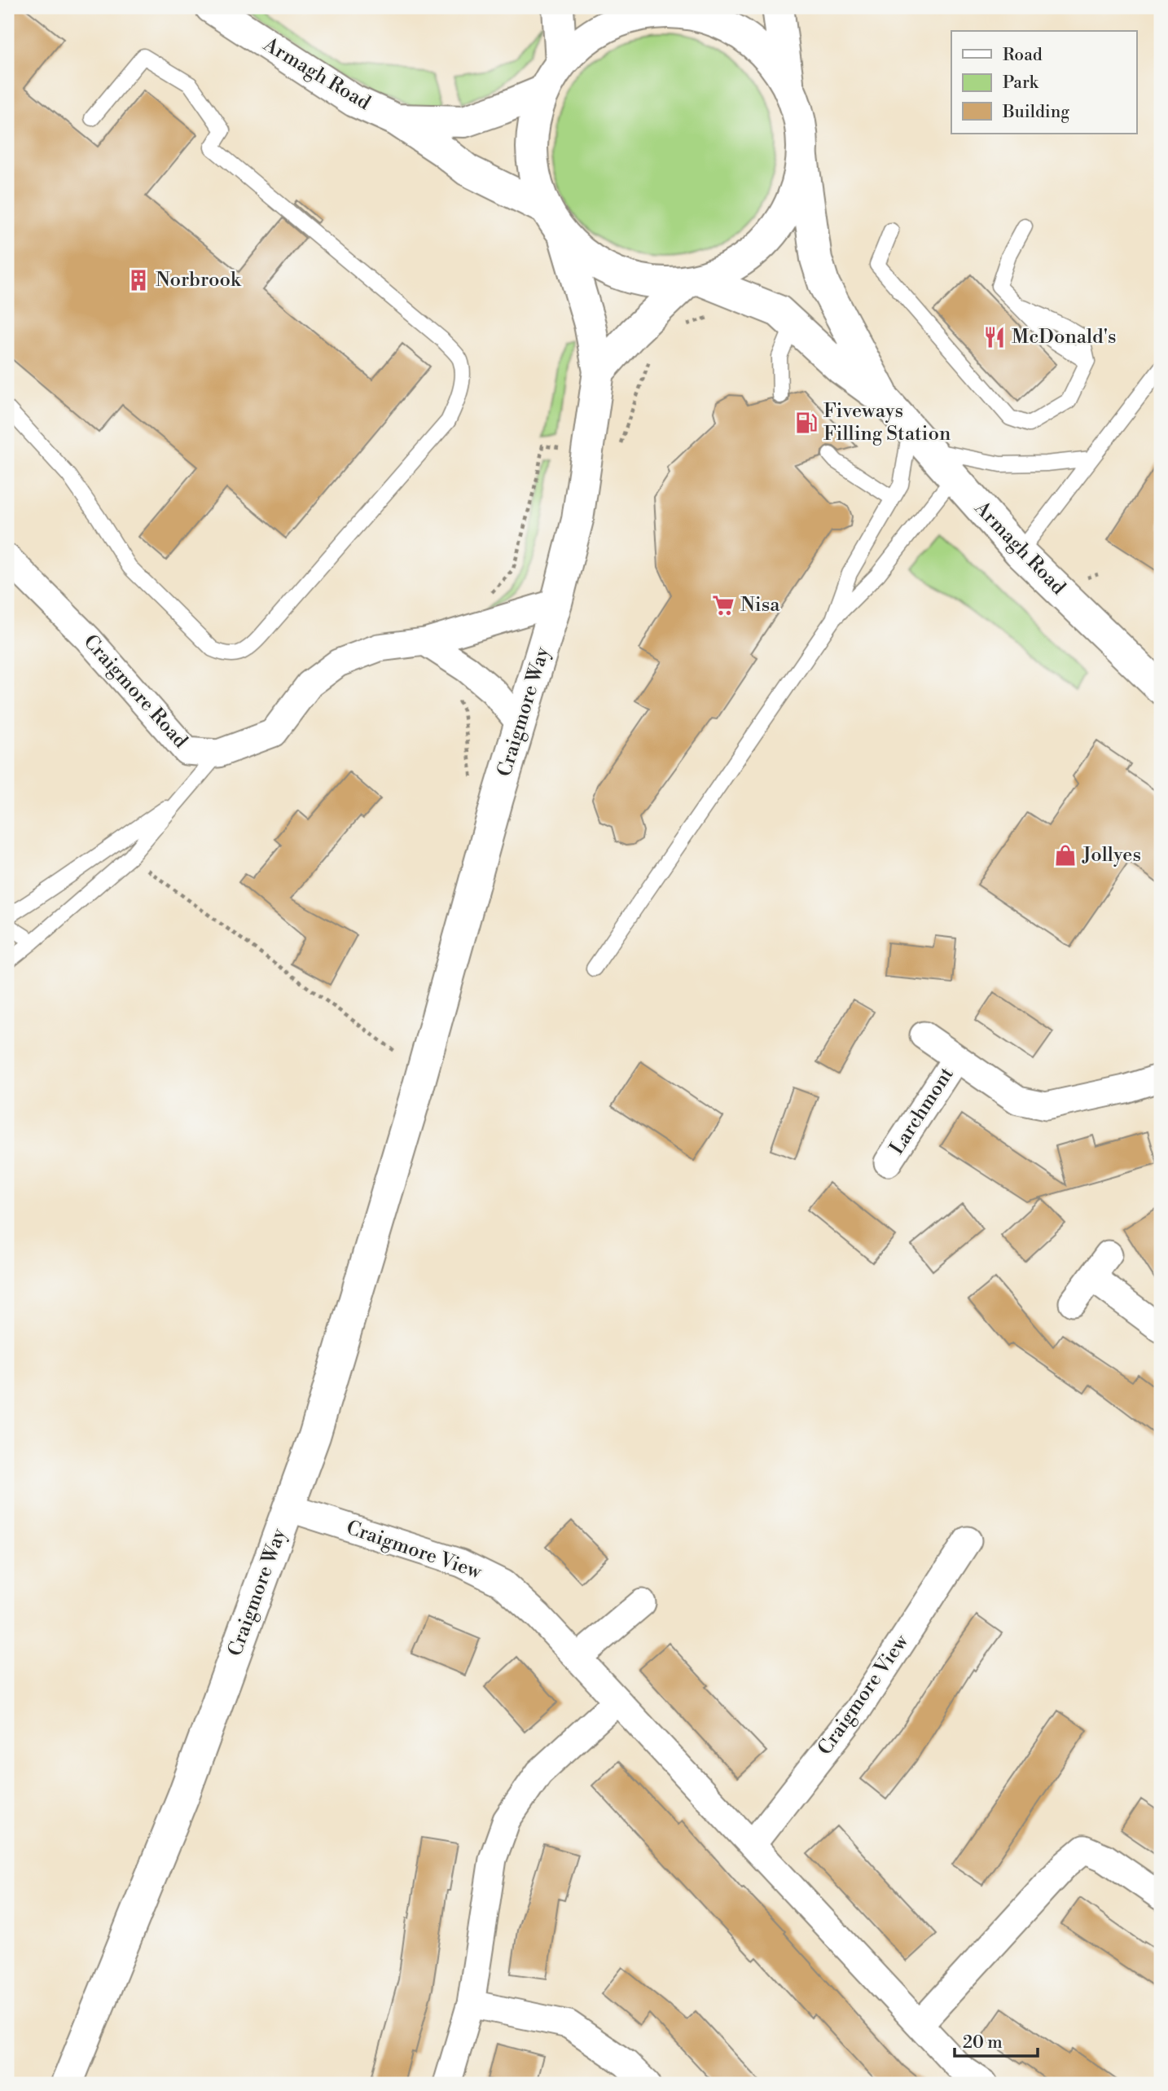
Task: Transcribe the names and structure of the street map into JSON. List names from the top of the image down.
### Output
{
  "streets": {
    "main road": ["Armagh Road", "Craigmore Way"],
    "street": ["Craigmore Road", "Larchmont", "Craigmore View"]
  },
  "crossings": [
    ["Craigmore Road", "Craigmore Way"],
    ["Craigmore Way", "Craigmore View"]
  ],
  "places": {
    "building": ["Norbrook"],
    "restaurant": ["McDonald's"],
    "fuel station": ["Fiveways Filling Station"],
    "supermarket": ["Nisa"],
    "shop": ["Jollyes"]
  },
  "legend": ["Road", "Park", "Building"],
  "scale_bar": "20 m"
}
